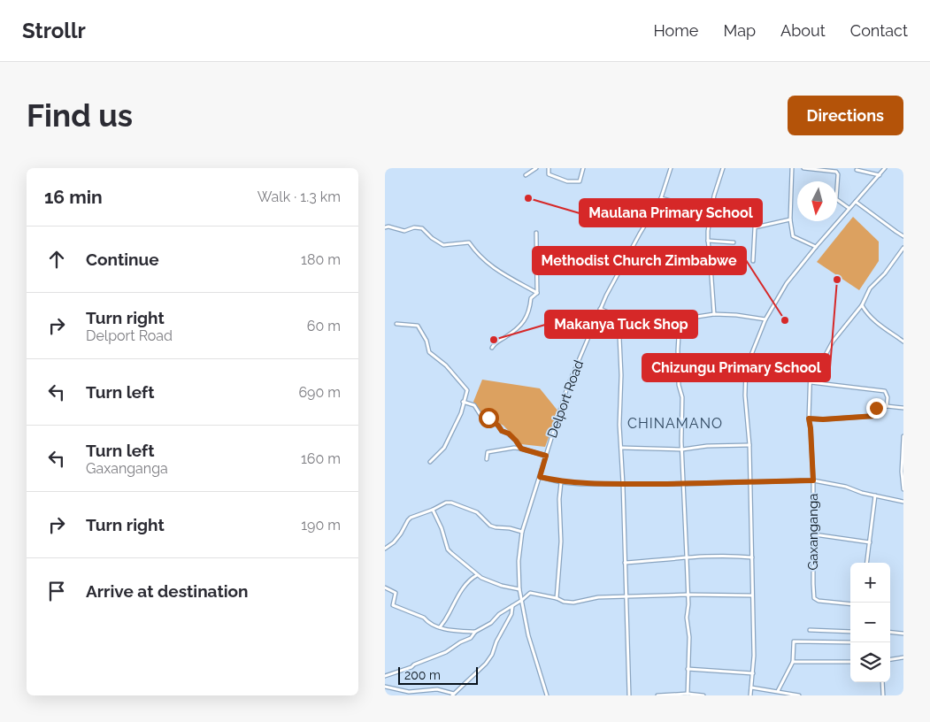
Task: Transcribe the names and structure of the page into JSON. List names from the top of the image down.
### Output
{
  "streets": {
    "street": ["Delport Road", "Gaxanganga"]
  },
  "districts": ["CHINAMANO"],
  "places": [
    "Maulana Primary School",
    "Chizungu Primary School",
    "Methodist Church Zimbabwe",
    "Makanya Tuck Shop"
  ],
  "scale_bar": "200 m",
  "north": "bottom",
  "page": {
    "header": "Strollr",
    "nav": [
      "Home",
      "Map",
      "About",
      "Contact"
    ],
    "buttons": "Directions",
    "title": "Find us",
    "heading": ["16 min", "Walk · 1.3 km"],
    "list": [
      ["Continue", "180 m"],
      ["Turn right", "Delport Road", "60 m"],
      ["Turn left", "690 m"],
      ["Turn left", "Gaxanganga", "160 m"],
      ["Turn right", "190 m"],
      "Arrive at destination"
    ],
    "map_buttons": ["+", "−"],
    "scale": "200 m"
  }
}
